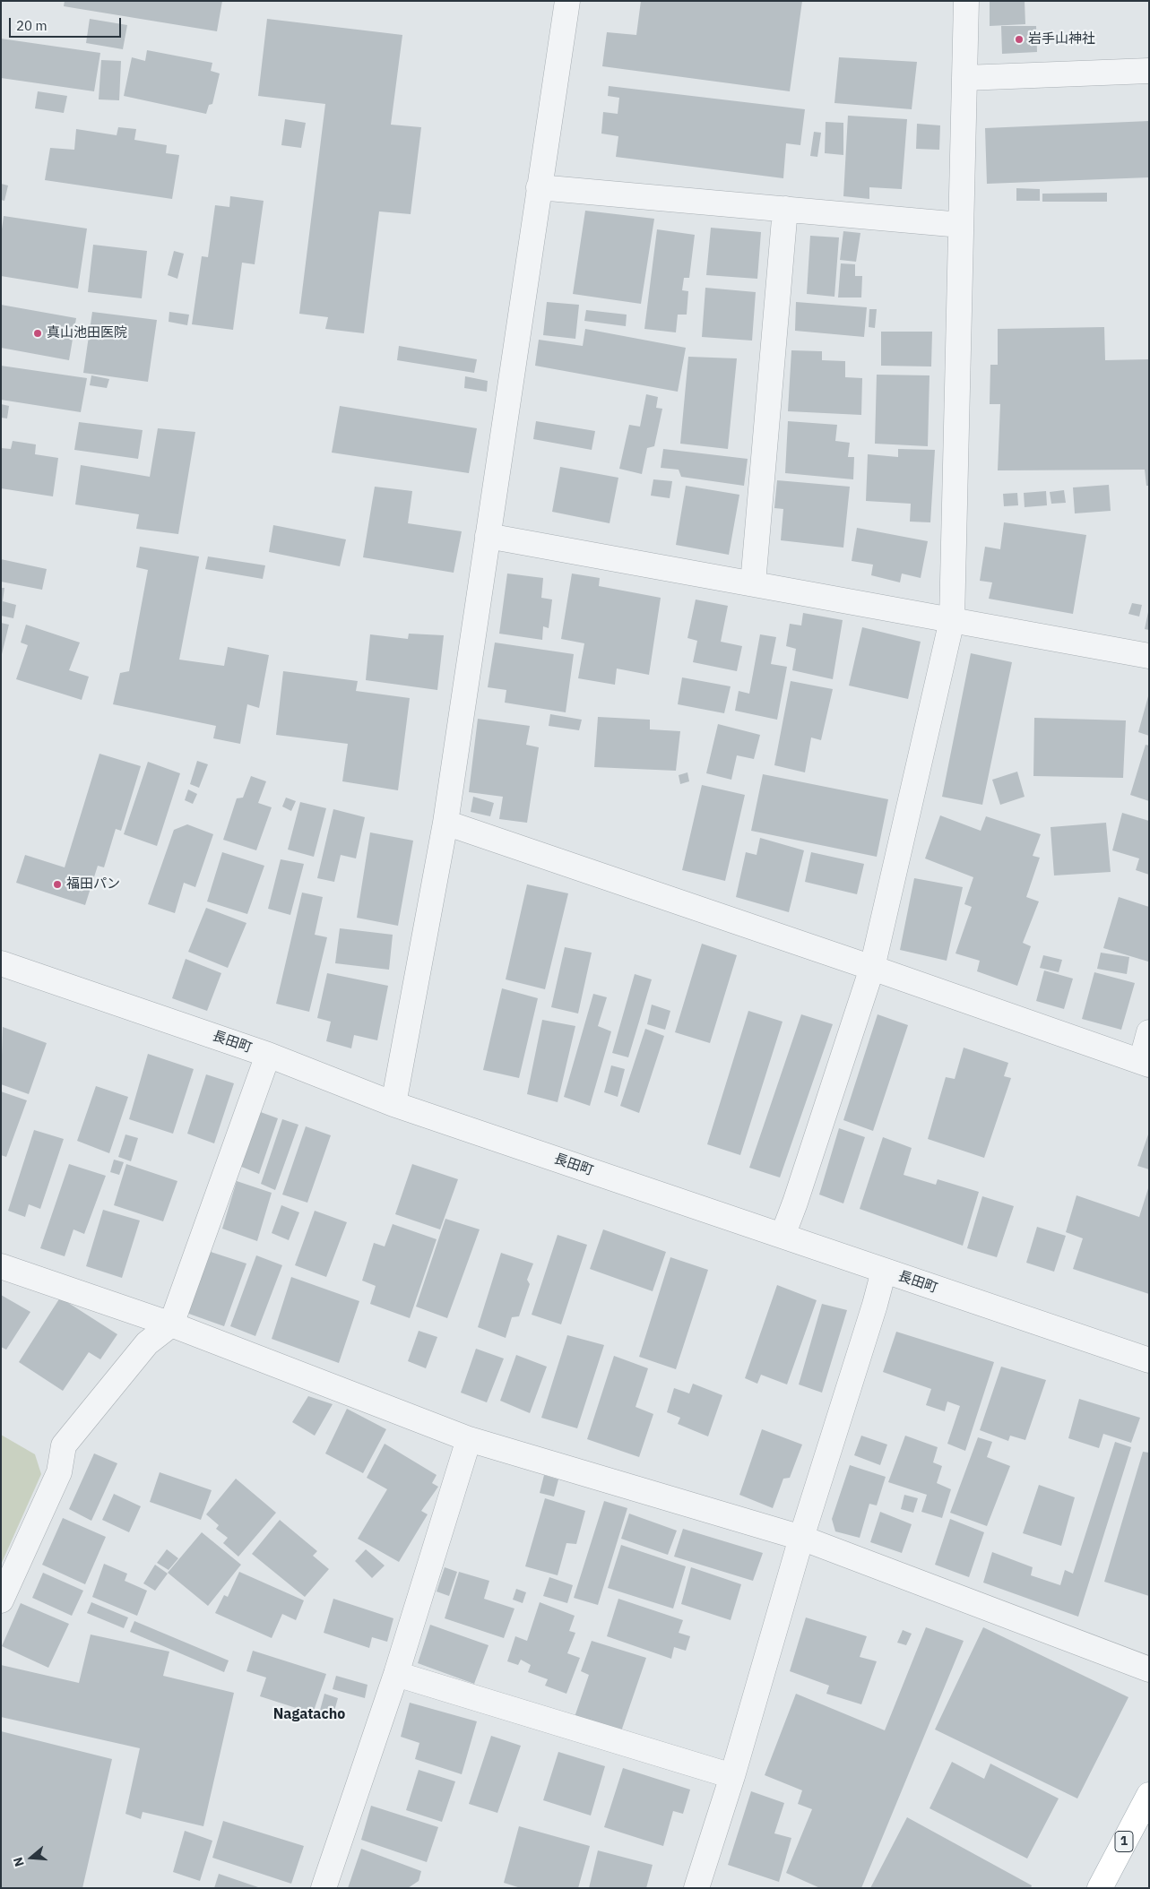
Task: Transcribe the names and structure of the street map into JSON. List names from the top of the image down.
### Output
{
  "streets": {
    "main road": ["1"],
    "street": ["長田町"]
  },
  "districts": ["Nagatacho"],
  "places": ["岩手山神社", "真山池田医院", "福田パン"],
  "scale_bar": "20 m",
  "north": "left"
}
